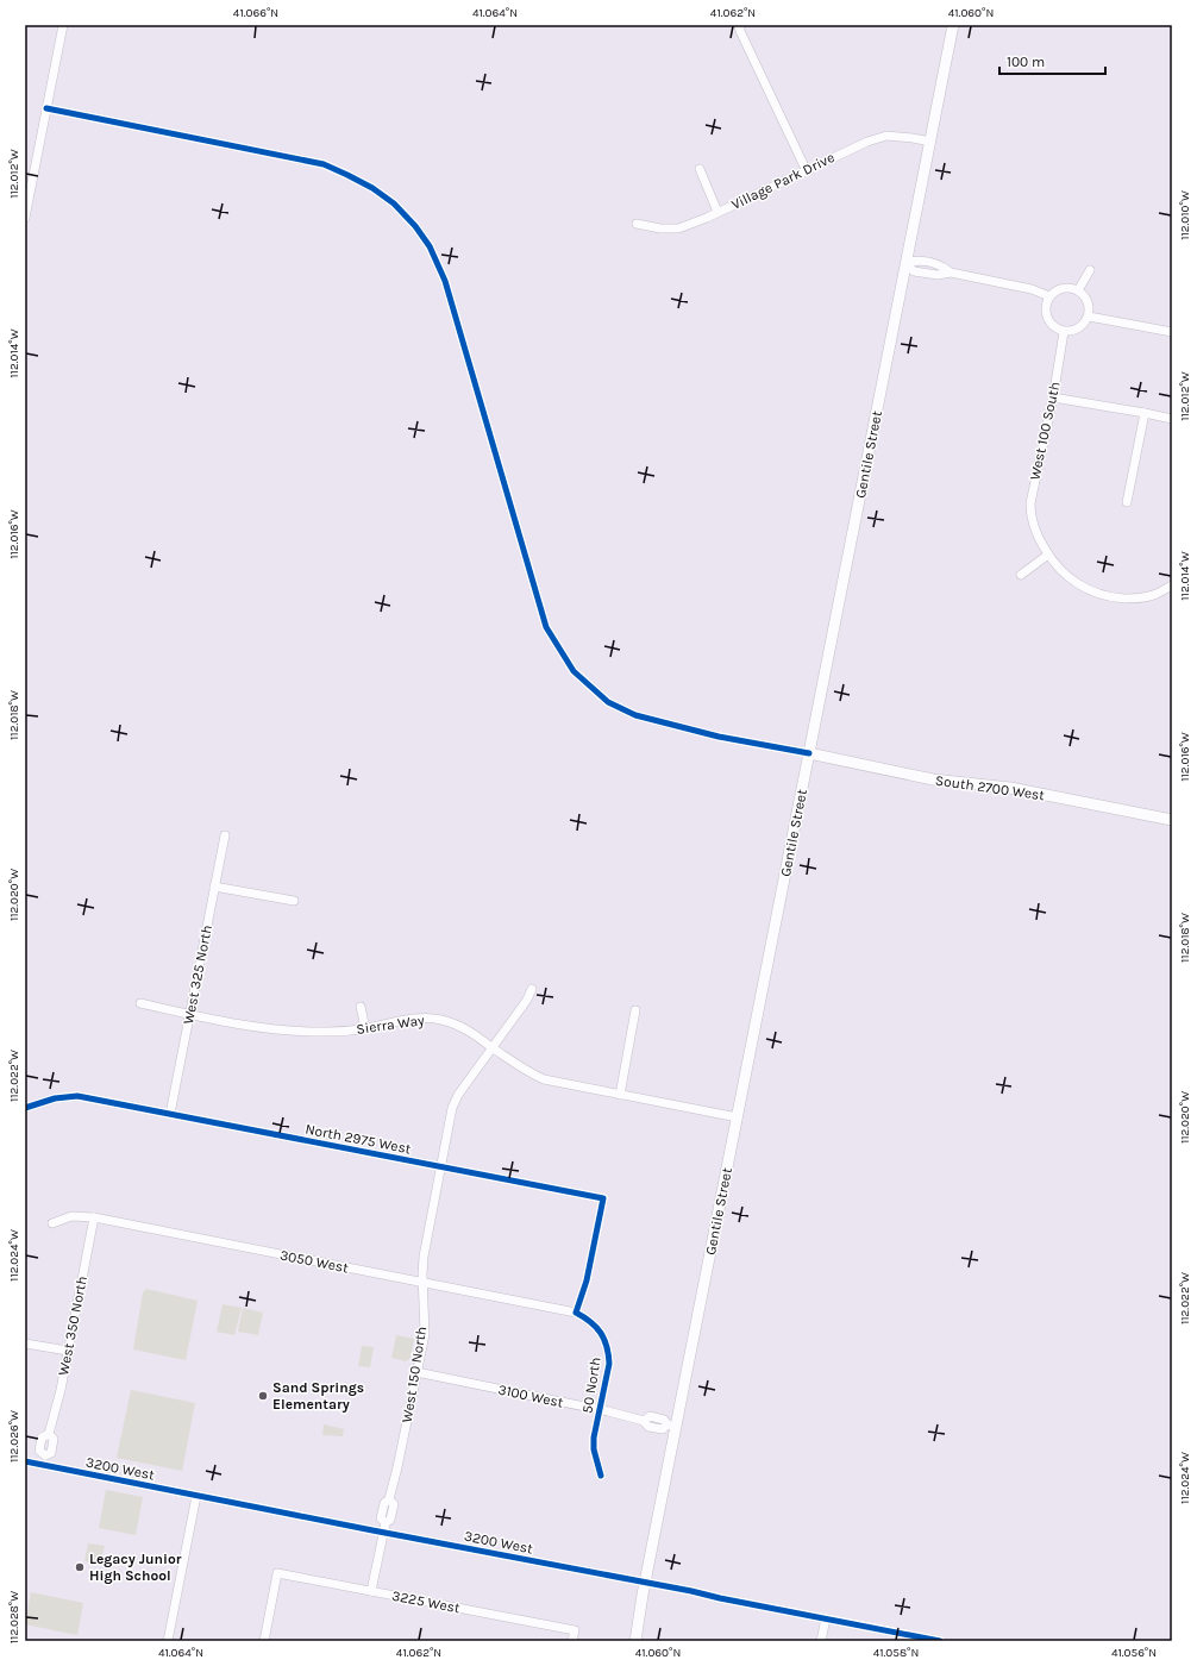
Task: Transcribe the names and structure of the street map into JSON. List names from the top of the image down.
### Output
{
  "streets": {
    "main road": ["Gentile Street", "South 2700 West"],
    "street": [
      "Village Park Drive",
      "West 100 South",
      "West 325 North",
      "Sierra Way",
      "North 2975 West",
      "3050 West",
      "West 350 North",
      "West 150 North",
      "50 North",
      "3100 West",
      "3200 West",
      "3225 West"
    ]
  },
  "crossings": [
    ["Village Park Drive", "Gentile Street"],
    ["Gentile Street", "South 2700 West"],
    ["Gentile Street", "Sierra Way"],
    ["Gentile Street", "3100 West"],
    ["Gentile Street", "3200 West"],
    ["West 325 North", "Sierra Way"],
    ["West 325 North", "North 2975 West"],
    ["Sierra Way", "West 150 North"],
    ["North 2975 West", "3050 West"],
    ["North 2975 West", "West 150 North"],
    ["North 2975 West", "50 North"],
    ["3050 West", "West 350 North"],
    ["3050 West", "West 150 North"],
    ["3050 West", "50 North"],
    ["West 350 North", "3200 West"],
    ["West 150 North", "3100 West"],
    ["West 150 North", "3200 West"],
    ["West 150 North", "3225 West"],
    ["50 North", "3100 West"]
  ],
  "places": ["Sand Springs Elementary", "Legacy Junior High School"],
  "scale_bar": "100 m",
  "coordinates": [
    "41.066°N",
    "41.064°N",
    "41.062°N",
    "41.060°N",
    "112.012°W",
    "112.010°W",
    "112.014°W",
    "112.016°W",
    "112.018°W",
    "112.020°W",
    "112.022°W",
    "112.024°W",
    "112.026°W",
    "112.028°W",
    "41.058°N",
    "41.056°N"
  ]
}
